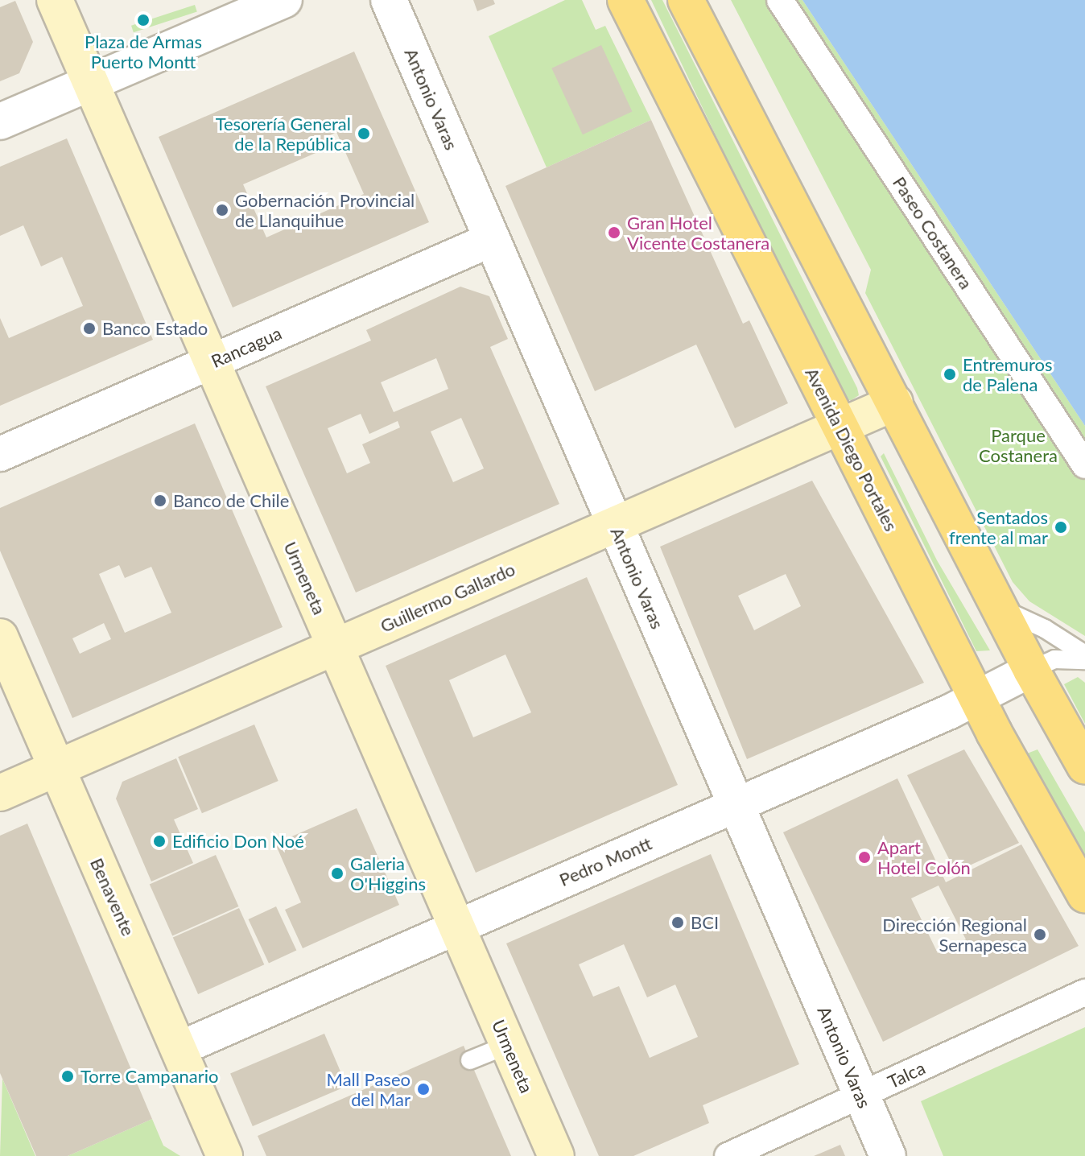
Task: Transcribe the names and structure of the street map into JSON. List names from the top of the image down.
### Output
{
  "streets": {
    "highway": ["Avenida Diego Portales"],
    "main road": ["Urmeneta", "Guillermo Gallardo", "Benavente"],
    "street": [
      "Antonio Varas",
      "Paseo Costanera",
      "Rancagua",
      "Pedro Montt",
      "Talca"
    ]
  },
  "crossings": [
    ["Antonio Varas", "Rancagua"],
    ["Antonio Varas", "Guillermo Gallardo"],
    ["Antonio Varas", "Pedro Montt"],
    ["Antonio Varas", "Talca"],
    ["Rancagua", "Urmeneta"],
    ["Avenida Diego Portales", "Guillermo Gallardo"],
    ["Avenida Diego Portales", "Pedro Montt"],
    ["Urmeneta", "Guillermo Gallardo"],
    ["Urmeneta", "Pedro Montt"],
    ["Guillermo Gallardo", "Benavente"],
    ["Pedro Montt", "Benavente"]
  ],
  "parks": ["Parque Costanera"],
  "places": [
    "Plaza de Armas Puerto Montt",
    "Tesorería General de la República",
    "Gobernación Provincial de Llanquihue",
    "Gran Hotel Vicente Costanera",
    "Banco Estado",
    "Entremuros de Palena",
    "Banco de Chile",
    "Sentados frente al mar",
    "Edificio Don Noé",
    "Apart Hotel Colón",
    "Galeria O'Higgins",
    "BCI",
    "Dirección Regional Sernapesca",
    "Torre Campanario",
    "Mall Paseo del Mar"
  ]
}
